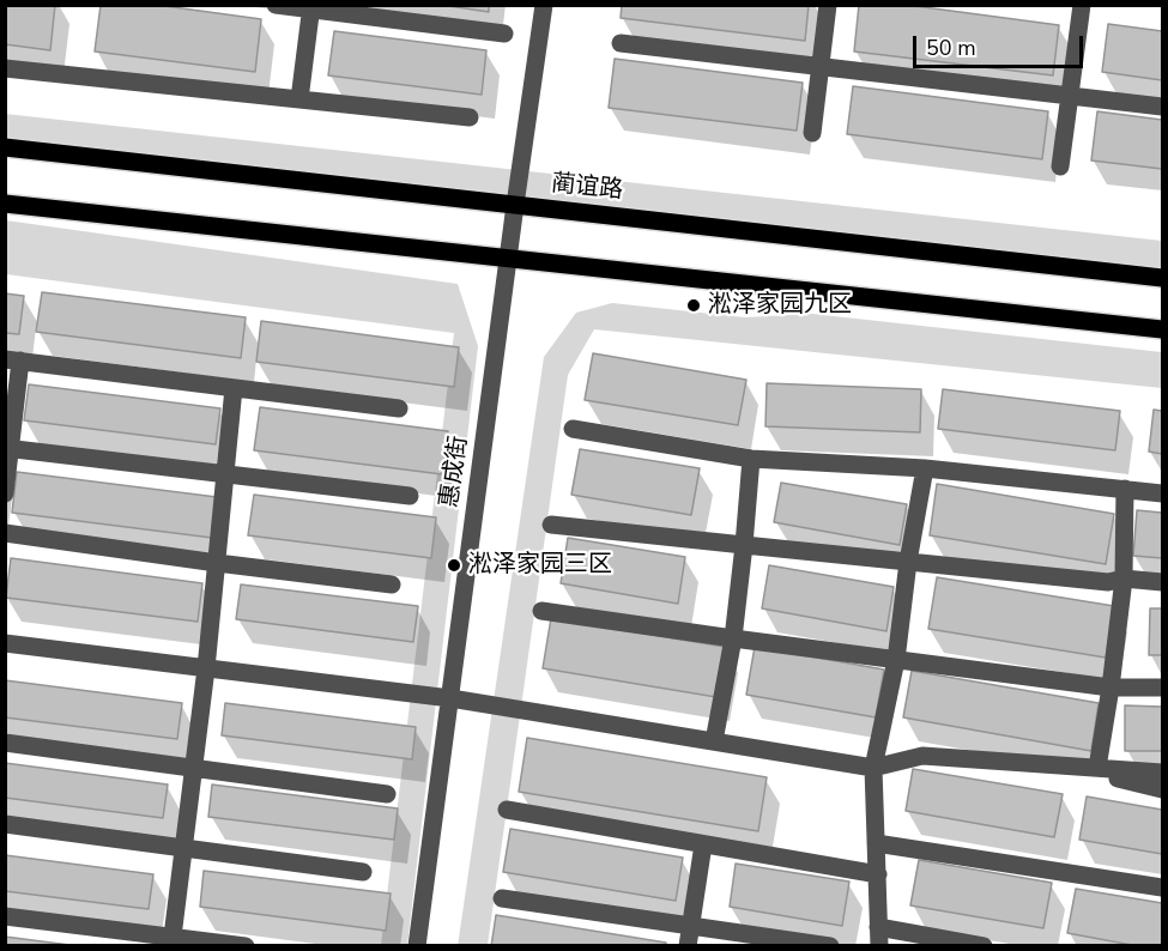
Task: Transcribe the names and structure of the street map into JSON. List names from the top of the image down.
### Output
{
  "streets": {
    "main road": ["蔺谊路"],
    "street": ["惠成街"]
  },
  "crossings": [
    ["蔺谊路", "惠成街"]
  ],
  "places": ["淞泽家园九区", "淞泽家园三区"],
  "scale_bar": "50 m"
}
